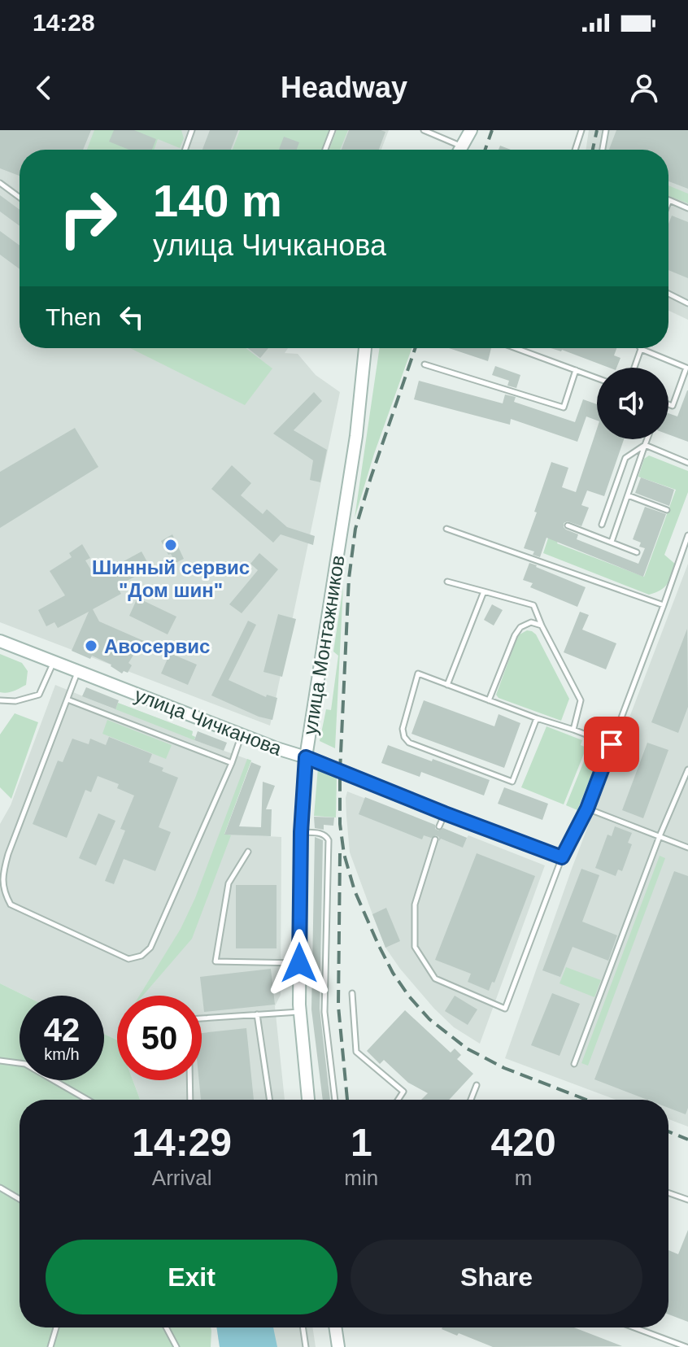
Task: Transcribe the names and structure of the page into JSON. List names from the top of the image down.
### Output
{
  "streets": {
    "main road": ["улица Монтажников", "улица Чичканова"]
  },
  "crossings": [
    ["улица Монтажников", "улица Чичканова"]
  ],
  "places": ["Шинный сервис \"Дом шин\"", "Авосервис"],
  "page": {
    "status": "14:28",
    "header": "Headway",
    "turn": ["140 m", "улица Чичканова"],
    "then": "Then",
    "speed": "42 km/h",
    "limit": "50",
    "eta": [
      "14:29",
      "Arrival",
      "1",
      "min",
      "420",
      "m"
    ],
    "buttons": ["Exit", "Share"]
  }
}
